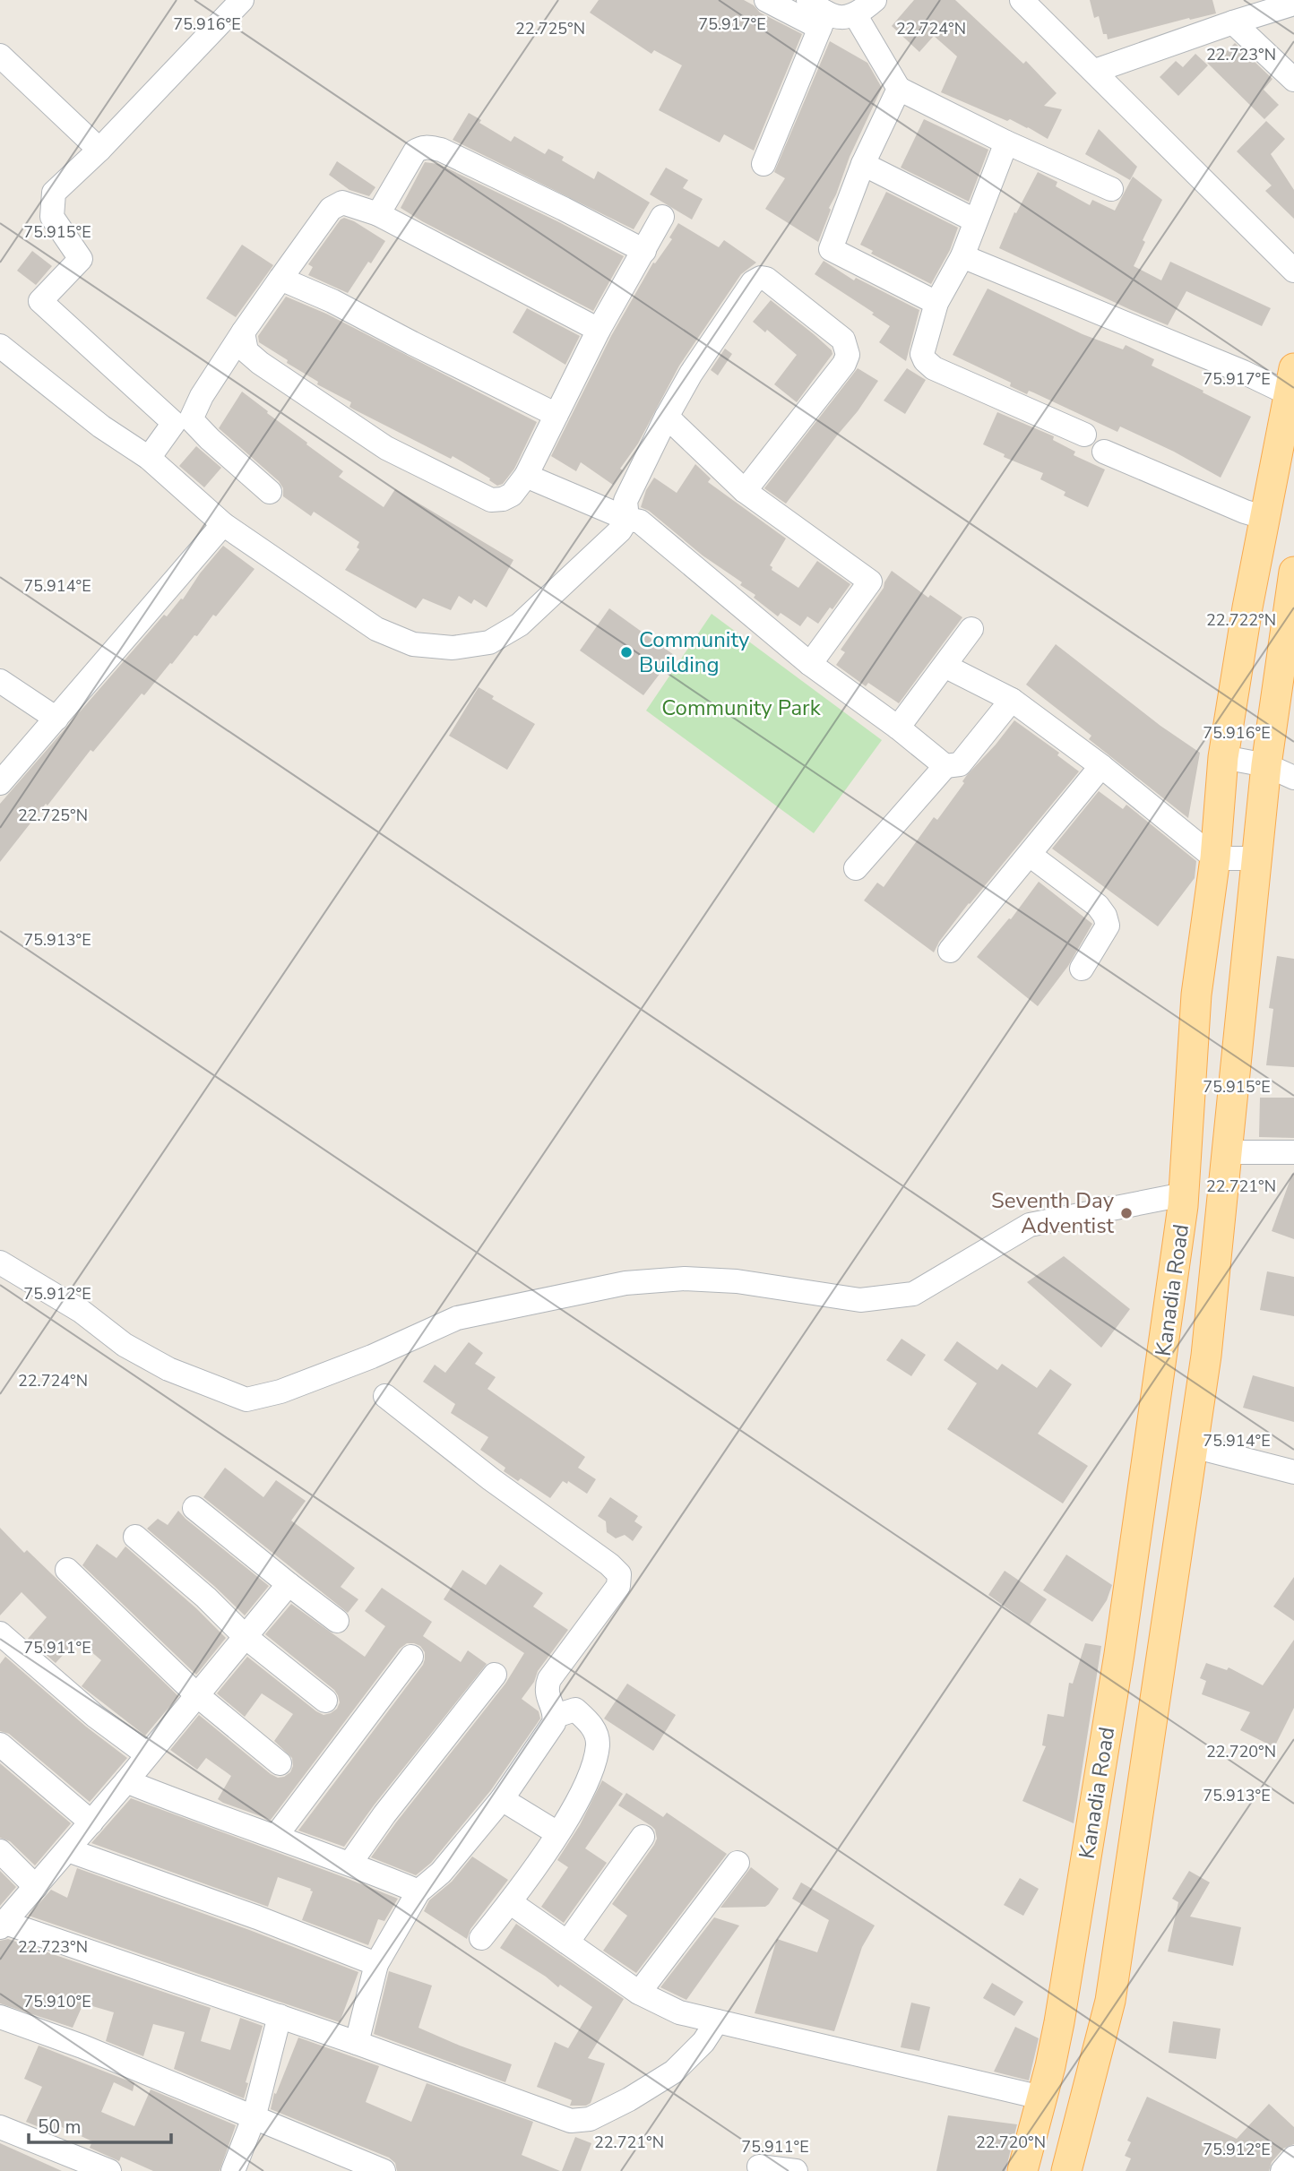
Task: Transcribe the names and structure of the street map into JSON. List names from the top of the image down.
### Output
{
  "streets": {
    "main road": ["Kanadia Road"]
  },
  "parks": ["Community Park"],
  "places": ["Community Building", "Seventh Day Adventist"],
  "scale_bar": "50 m",
  "coordinates": [
    "75.916°E",
    "75.917°E",
    "22.725°N",
    "22.724°N",
    "22.723°N",
    "75.915°E",
    "75.914°E",
    "22.722°N",
    "75.913°E",
    "22.721°N",
    "75.912°E",
    "75.911°E",
    "22.720°N",
    "75.910°E"
  ]
}
